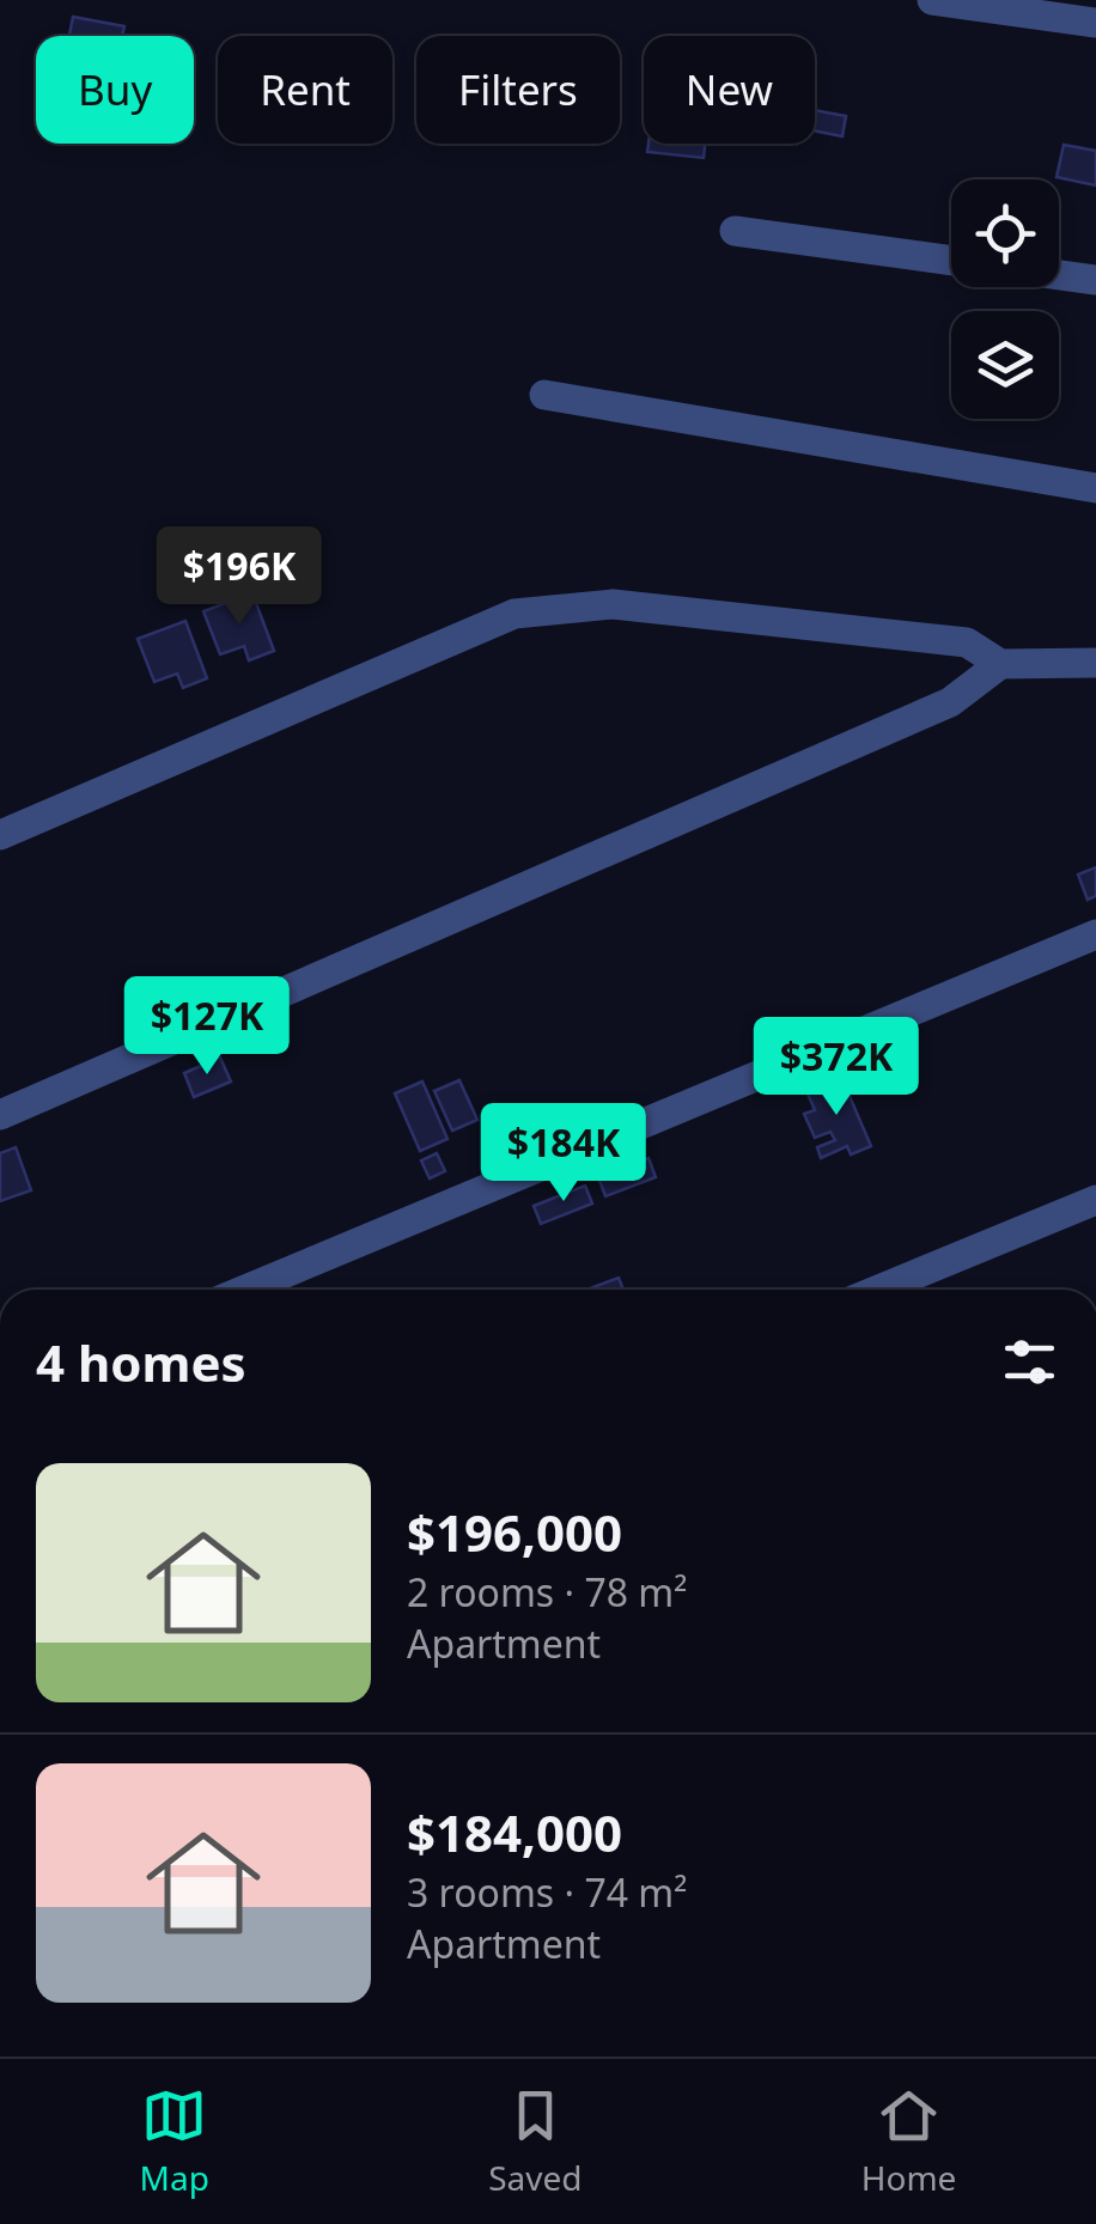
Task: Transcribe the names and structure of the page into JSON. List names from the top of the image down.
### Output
{
  "page": {
    "chip": [
      "Buy",
      "Rent",
      "Filters",
      "New"
    ],
    "price": [
      "$196K",
      "$127K",
      "$372K",
      "$184K"
    ],
    "heading": "4 homes",
    "list": [
      {
        "name": "$196,000",
        "note": "2 rooms · 78 m² · Apartment"
      },
      {
        "name": "$184,000",
        "note": "3 rooms · 74 m² · Apartment"
      }
    ],
    "tabs": ["Map", "Saved", "Home"]
  }
}
